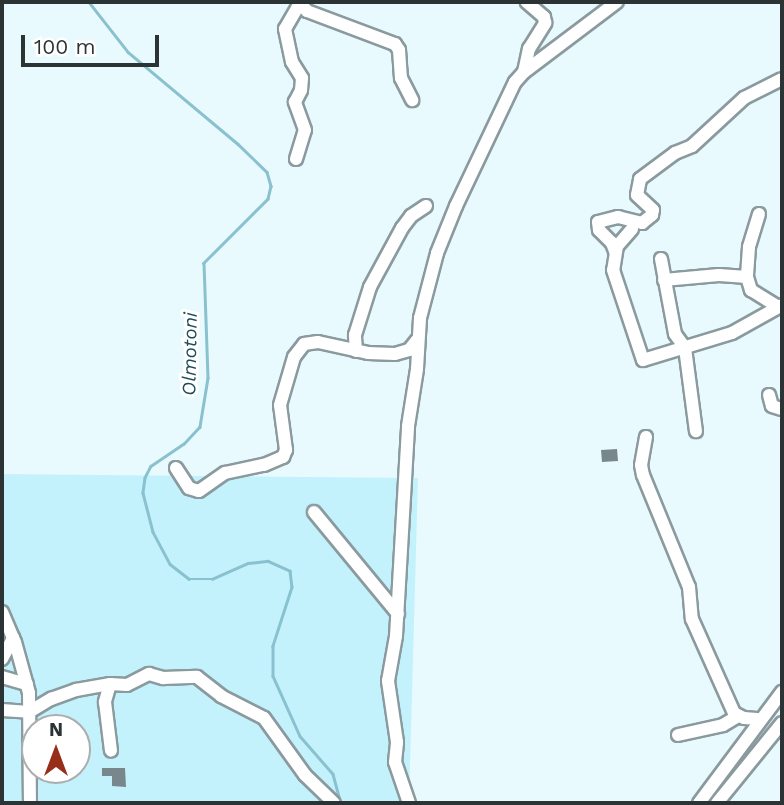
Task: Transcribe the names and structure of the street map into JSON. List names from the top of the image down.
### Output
{
  "water": ["Olmotoni"],
  "scale_bar": "100 m",
  "north": "top"
}
